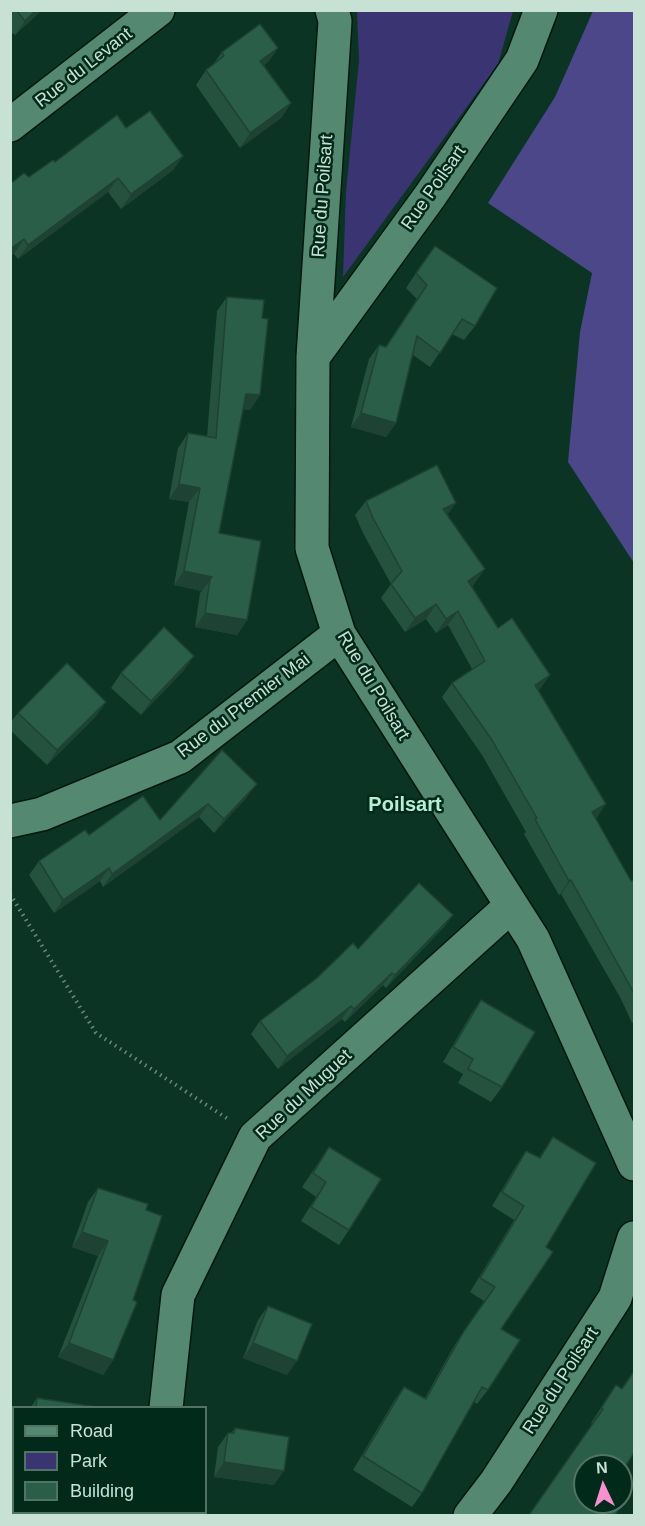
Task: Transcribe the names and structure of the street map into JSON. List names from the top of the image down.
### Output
{
  "streets": {
    "street": [
      "Rue du Levant",
      "Rue Poilsart",
      "Rue du Poilsart",
      "Rue du Premier Mai",
      "Rue du Muguet"
    ]
  },
  "crossings": [
    ["Rue Poilsart", "Rue du Poilsart"],
    ["Rue du Poilsart", "Rue du Premier Mai"],
    ["Rue du Poilsart", "Rue du Muguet"]
  ],
  "districts": ["Poilsart"],
  "legend": ["Road", "Park", "Building"],
  "north": "top"
}
